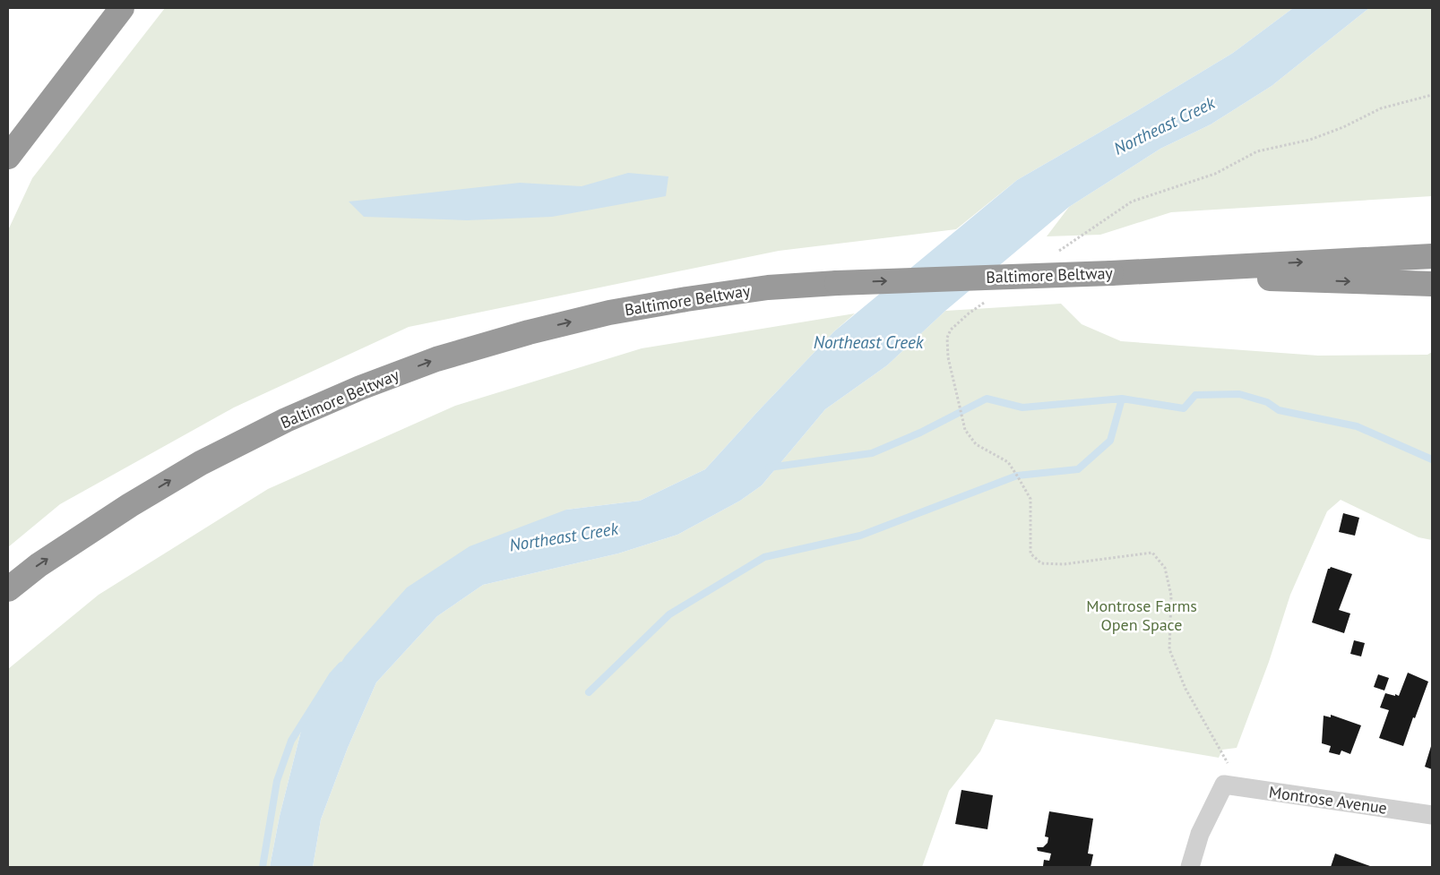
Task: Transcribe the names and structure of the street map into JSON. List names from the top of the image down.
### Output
{
  "streets": {
    "highway": ["Baltimore Beltway"],
    "street": ["Montrose Avenue"]
  },
  "one_way": ["Baltimore Beltway"],
  "water": ["Northeast Creek"],
  "parks": ["Montrose Farms Open Space"]
}
